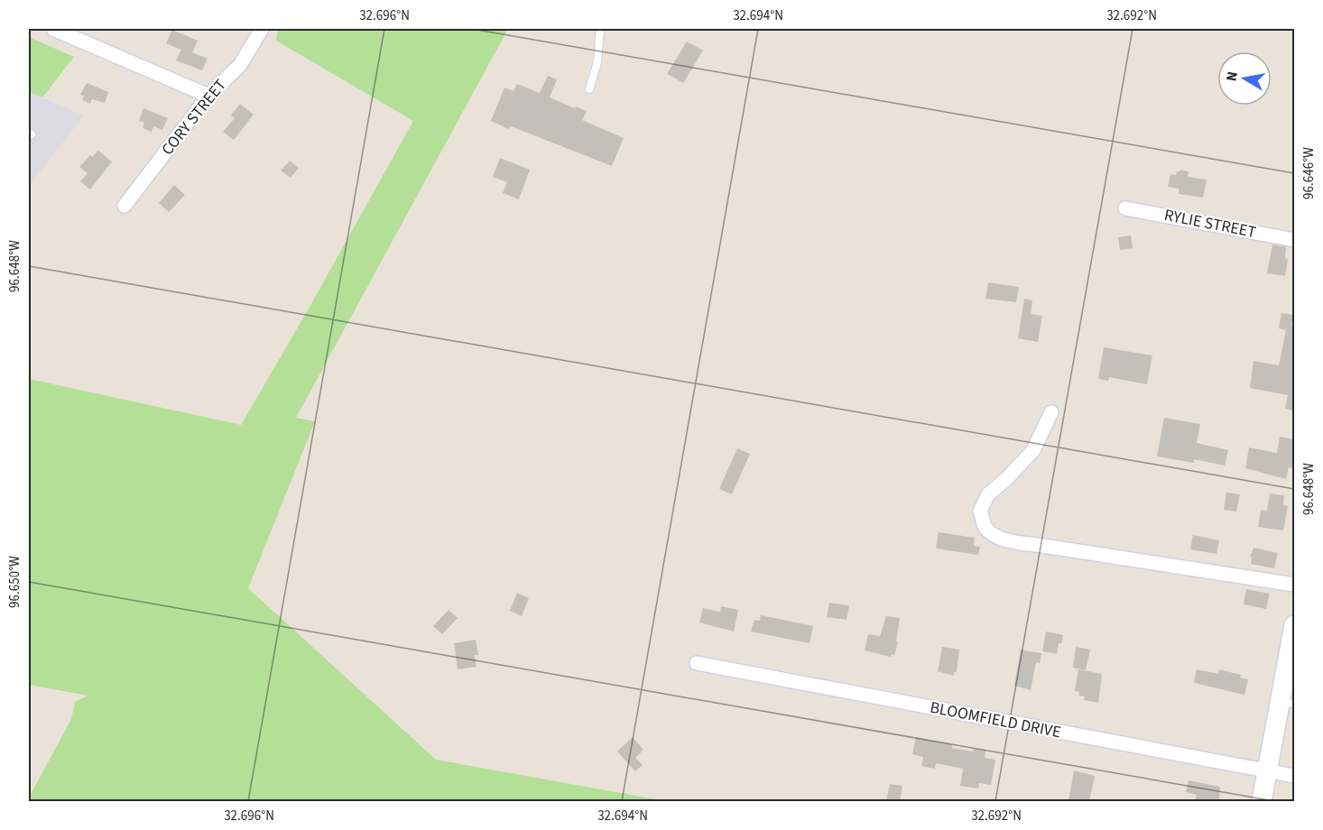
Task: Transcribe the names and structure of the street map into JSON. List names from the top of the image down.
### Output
{
  "streets": {
    "street": ["CORY STREET", "RYLIE STREET", "BLOOMFIELD DRIVE"]
  },
  "north": "left",
  "coordinates": [
    "32.696°N",
    "32.694°N",
    "32.692°N",
    "96.646°W",
    "96.648°W",
    "96.650°W"
  ]
}
